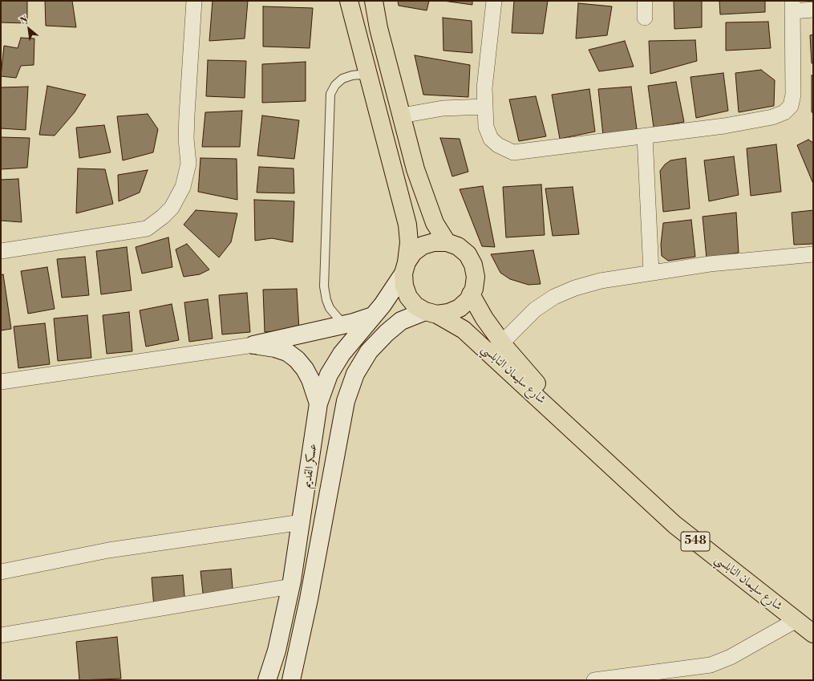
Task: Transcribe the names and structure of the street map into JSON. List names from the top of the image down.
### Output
{
  "streets": {
    "main road": ["شارع سليمان النابلسي", "548"],
    "street": ["عسكر القديم"]
  },
  "crossings": [
    ["شارع سليمان النابلسي", "عسكر القديم"]
  ],
  "north": "top left"
}
